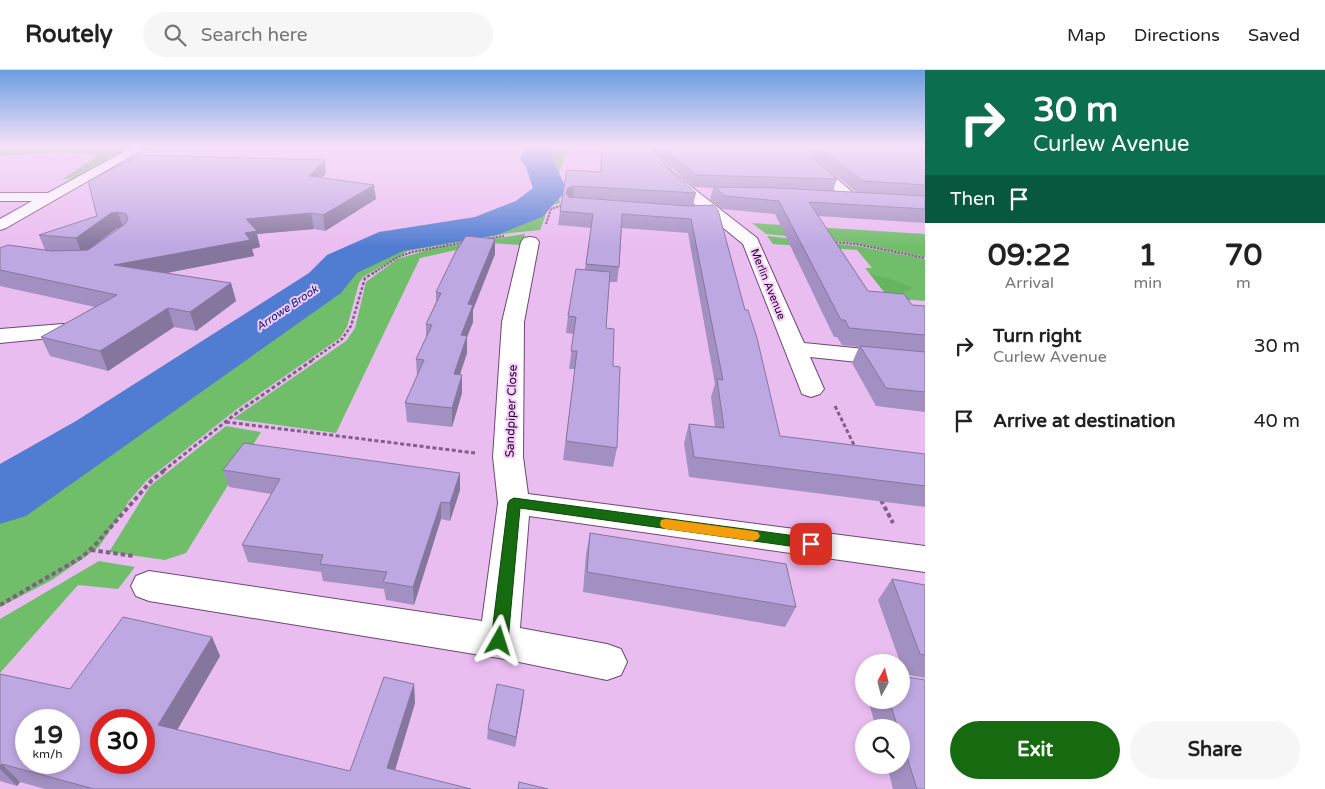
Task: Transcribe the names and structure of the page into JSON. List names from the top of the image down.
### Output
{
  "streets": {
    "street": ["Merlin Avenue", "Sandpiper Close"]
  },
  "water": ["Arrowe Brook"],
  "north": "top",
  "page": {
    "header": "Routely",
    "search": "Search here",
    "nav": ["Map", "Directions", "Saved"],
    "turn": ["30 m", "Curlew Avenue"],
    "then": "Then",
    "eta": [
      "09:22",
      "Arrival",
      "1",
      "min",
      "70",
      "m"
    ],
    "list": [
      {
        "name": "Turn right",
        "note": "Curlew Avenue",
        "value": "30 m"
      },
      {
        "name": "Arrive at destination",
        "value": "40 m"
      }
    ],
    "speed": "19 km/h",
    "limit": "30",
    "buttons": ["Exit", "Share"]
  }
}
